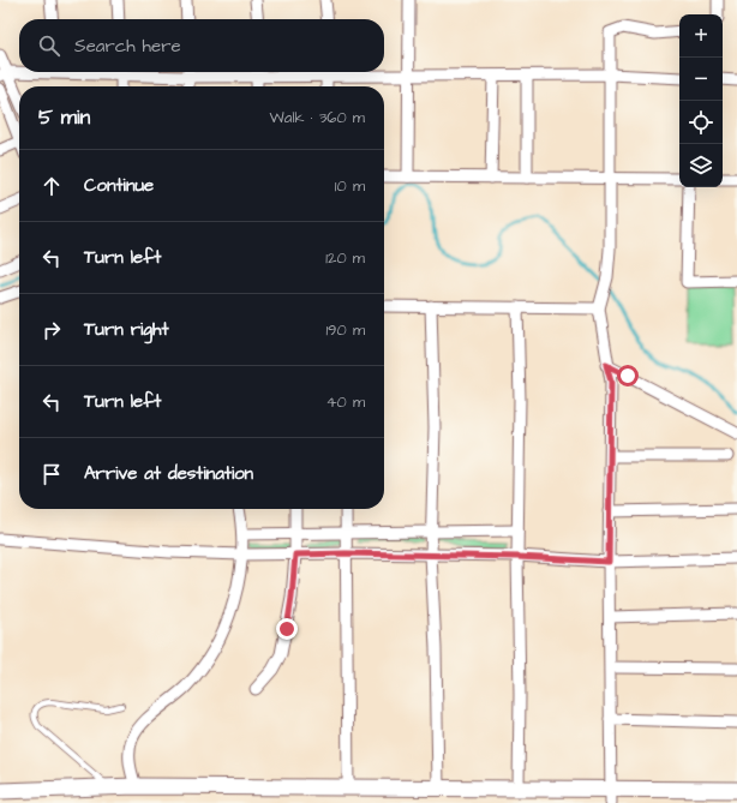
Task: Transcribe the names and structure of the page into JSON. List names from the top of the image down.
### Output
{
  "page": {
    "map_buttons": ["+", "−"],
    "search": "Search here",
    "heading": ["5 min", "Walk · 360 m"],
    "list": [
      ["Continue", "10 m"],
      ["Turn left", "120 m"],
      ["Turn right", "190 m"],
      ["Turn left", "40 m"],
      "Arrive at destination"
    ]
  }
}
